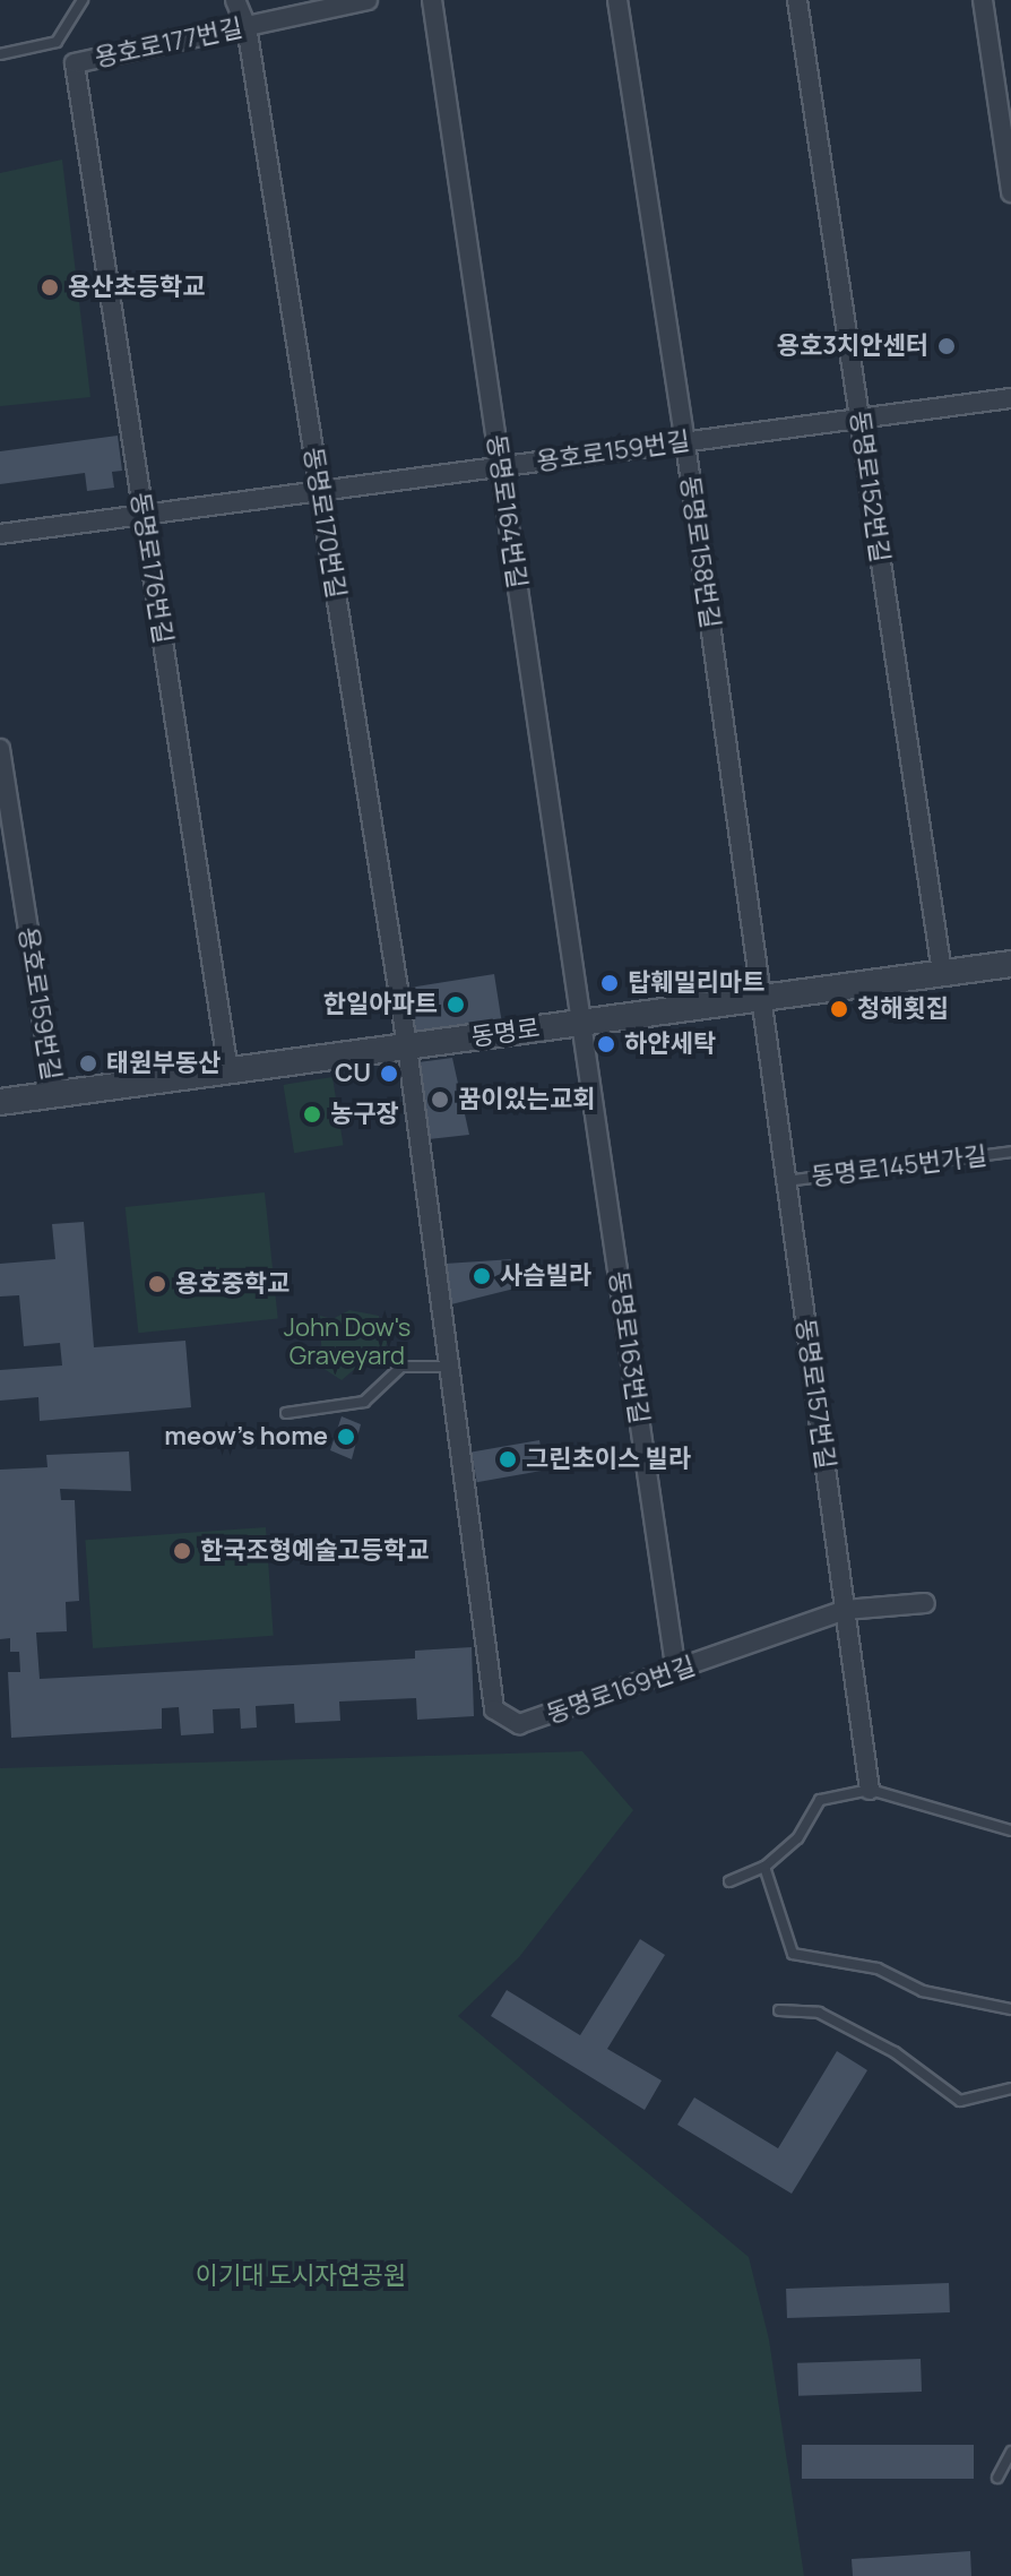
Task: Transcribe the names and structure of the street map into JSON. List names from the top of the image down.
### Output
{
  "streets": {
    "street": [
      "용호로177번길",
      "용호로159번길",
      "동명로152번길",
      "동명로164번길",
      "동명로170번길",
      "동명로158번길",
      "동명로176번길",
      "동명로",
      "동명로163번길",
      "동명로157번길",
      "동명로169번길"
    ],
    "lane": ["동명로145번가길"]
  },
  "crossings": [
    ["용호로177번길", "동명로170번길"],
    ["용호로177번길", "동명로176번길"],
    ["용호로159번길", "동명로152번길"],
    ["용호로159번길", "동명로164번길"],
    ["용호로159번길", "동명로170번길"],
    ["용호로159번길", "동명로158번길"],
    ["용호로159번길", "동명로176번길"],
    ["용호로159번길", "동명로"],
    ["동명로152번길", "동명로"],
    ["동명로164번길", "동명로"],
    ["동명로164번길", "동명로163번길"],
    ["동명로170번길", "동명로"],
    ["동명로170번길", "동명로169번길"],
    ["동명로158번길", "동명로"],
    ["동명로158번길", "동명로157번길"],
    ["동명로176번길", "동명로"],
    ["동명로", "동명로163번길"],
    ["동명로", "동명로157번길"],
    ["동명로", "동명로169번길"],
    ["동명로145번가길", "동명로157번길"],
    ["동명로163번길", "동명로169번길"],
    ["동명로157번길", "동명로169번길"]
  ],
  "parks": ["John Dow's Graveyard", "이기대 도시자연공원"],
  "places": [
    "용산초등학교",
    "용호3치안센터",
    "탑훼밀리마트",
    "한일아파트",
    "청해횟집",
    "하얀세탁",
    "태원부동산",
    "CU",
    "꿈이있는교회",
    "농구장",
    "사슴빌라",
    "용호중학교",
    "meow's home",
    "그린초이스 빌라",
    "한국조형예술고등학교"
  ]
}
